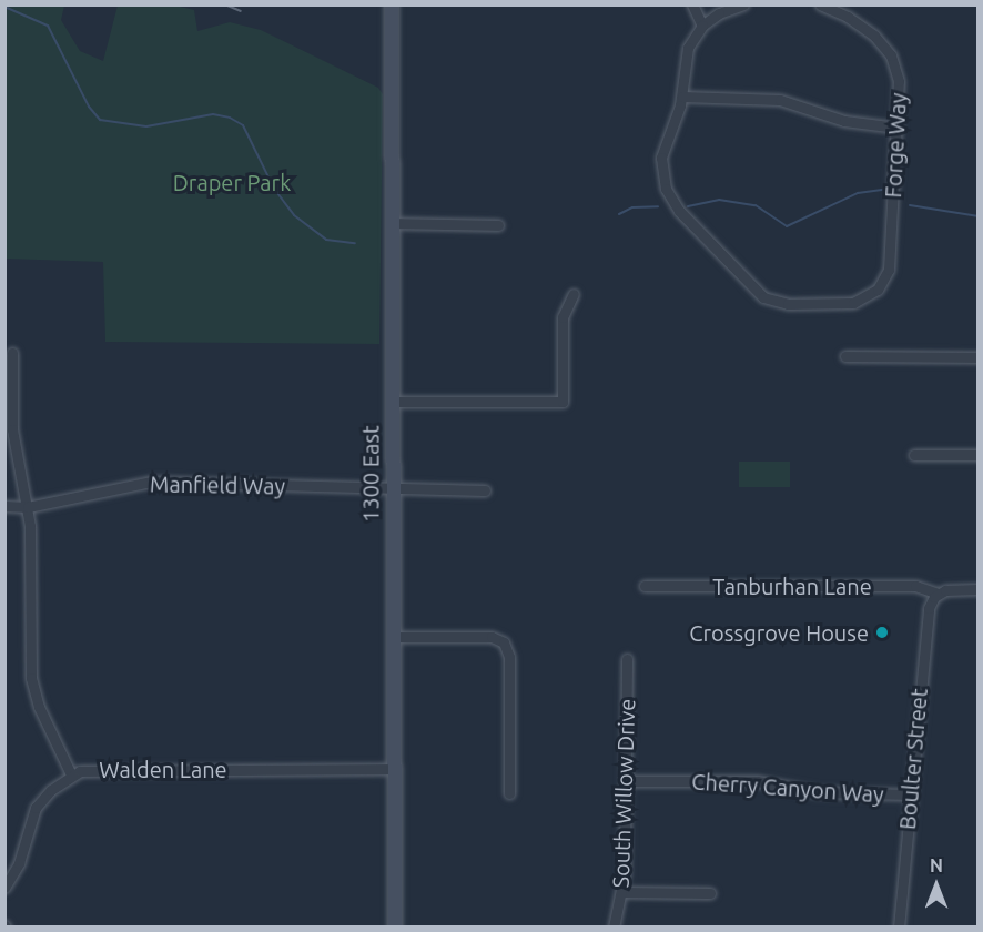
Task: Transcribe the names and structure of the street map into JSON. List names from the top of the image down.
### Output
{
  "streets": {
    "main road": ["1300 East"],
    "street": [
      "Forge Way",
      "Manfield Way",
      "Tanburhan Lane",
      "Boulter Street",
      "Walden Lane",
      "Cherry Canyon Way",
      "South Willow Drive"
    ]
  },
  "crossings": [
    ["1300 East", "Manfield Way"],
    ["1300 East", "Walden Lane"],
    ["Tanburhan Lane", "Boulter Street"],
    ["Boulter Street", "Cherry Canyon Way"],
    ["Cherry Canyon Way", "South Willow Drive"]
  ],
  "parks": ["Draper Park"],
  "places": ["Crossgrove House"],
  "north": "top"
}
